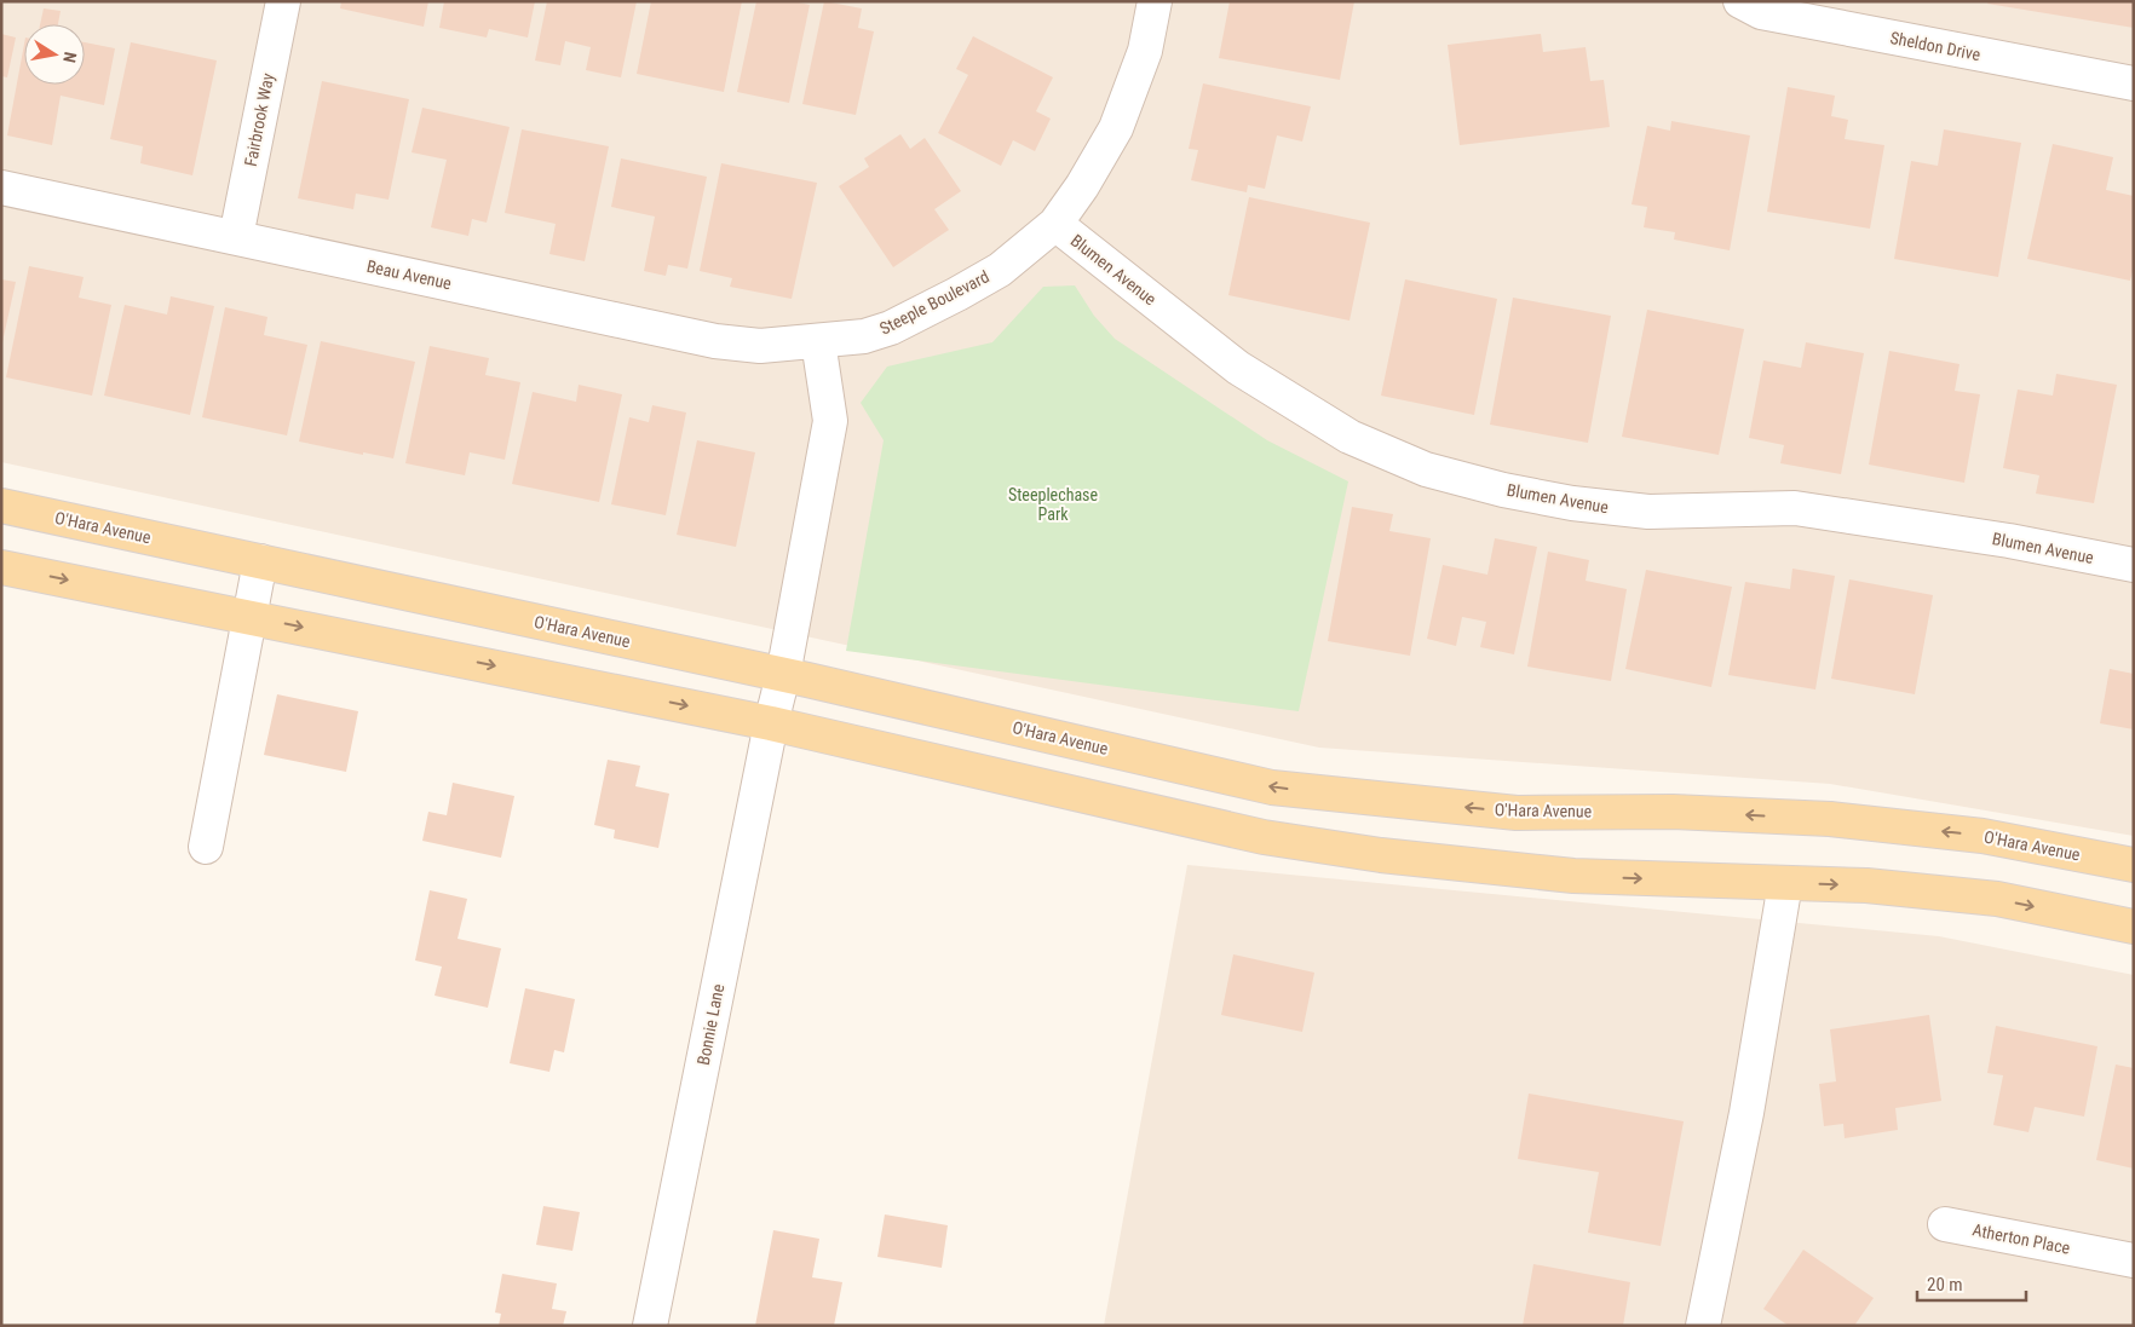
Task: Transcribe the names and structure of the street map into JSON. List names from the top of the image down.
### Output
{
  "streets": {
    "main road": ["O'Hara Avenue"],
    "street": [
      "Sheldon Drive",
      "Fairbrook Way",
      "Blumen Avenue",
      "Beau Avenue",
      "Steeple Boulevard",
      "Bonnie Lane",
      "Atherton Place"
    ]
  },
  "crossings": [
    ["Fairbrook Way", "Beau Avenue"],
    ["Blumen Avenue", "Steeple Boulevard"],
    ["Beau Avenue", "Steeple Boulevard"],
    ["O'Hara Avenue", "Bonnie Lane"]
  ],
  "parks": ["Steeplechase Park"],
  "scale_bar": "20 m",
  "north": "right"
}
